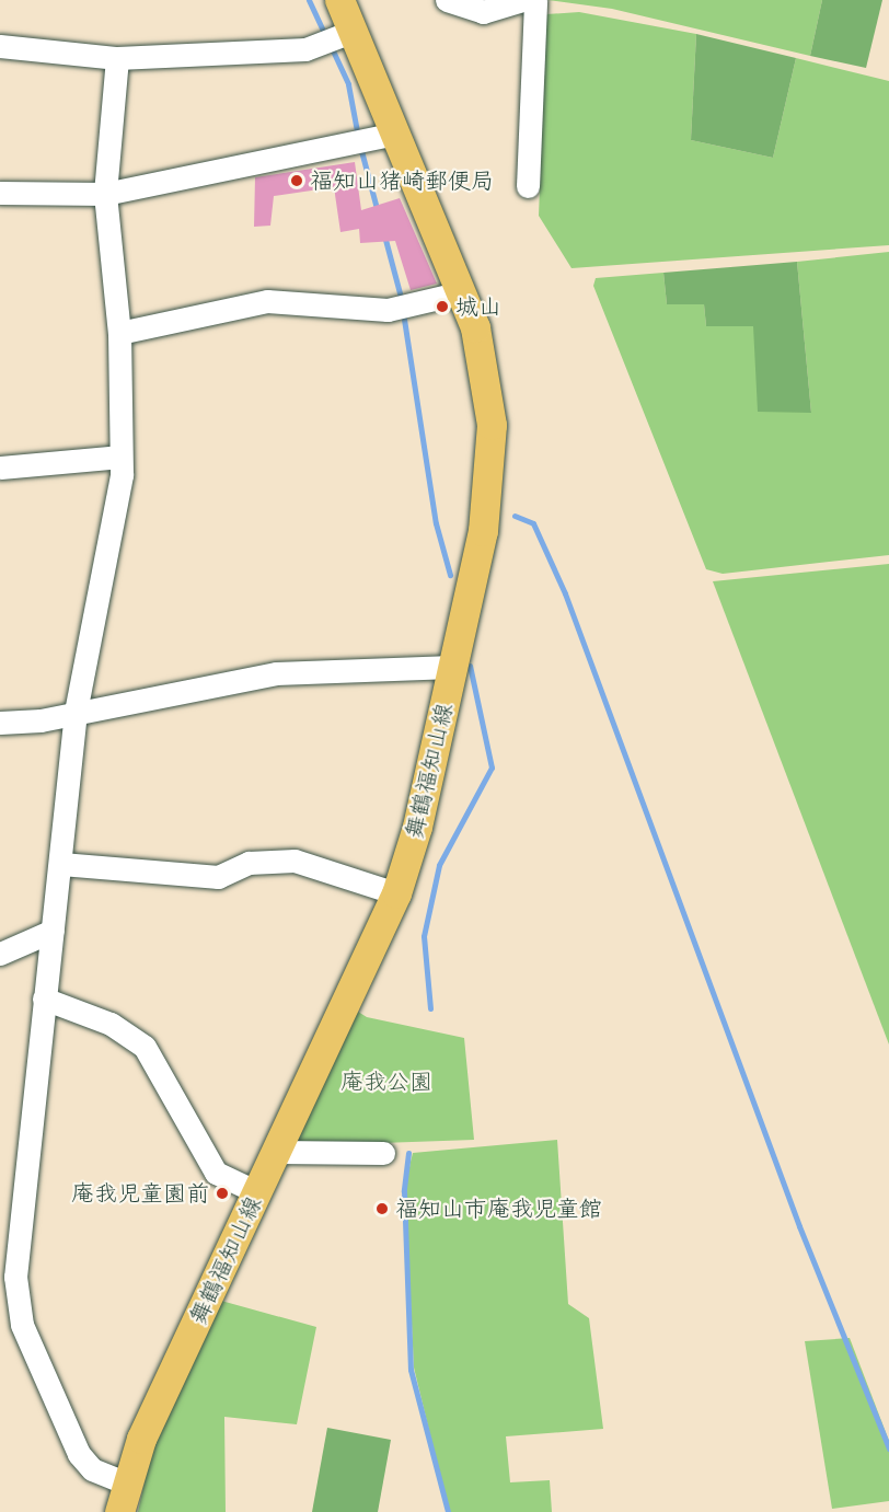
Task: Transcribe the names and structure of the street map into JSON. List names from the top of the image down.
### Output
{
  "streets": {
    "main road": ["舞鶴福知山線"]
  },
  "parks": ["庵我公園"],
  "places": [
    "福知山猪崎郵便局",
    "城山",
    "庵我児童園前",
    "福知山市庵我児童館"
  ]
}
